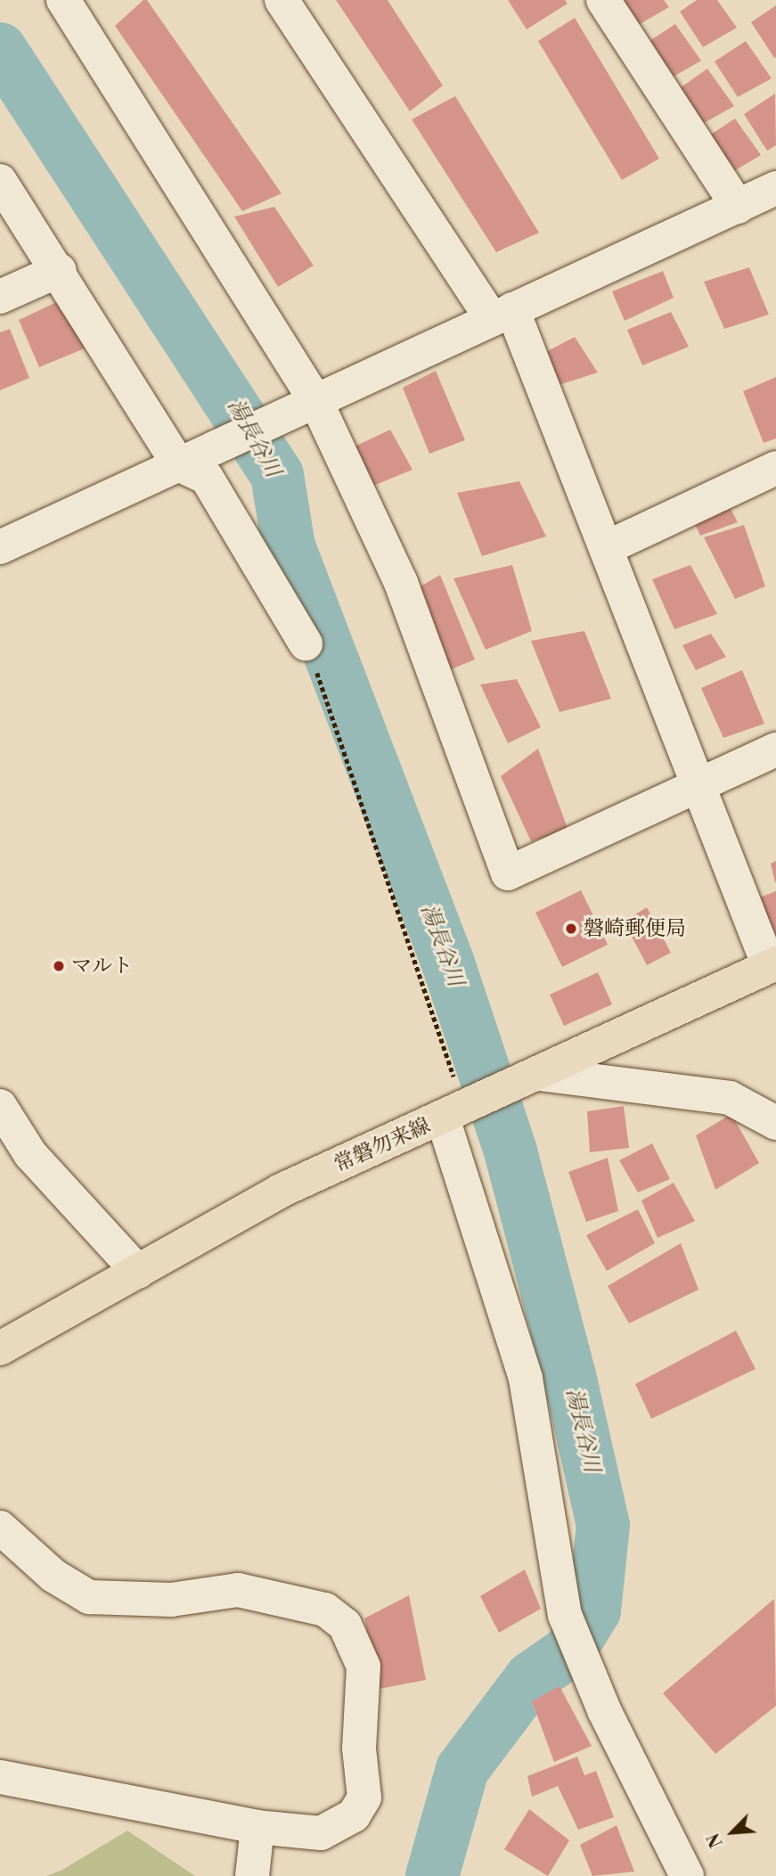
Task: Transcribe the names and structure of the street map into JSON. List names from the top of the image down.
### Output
{
  "streets": {
    "main road": ["常磐勿来線"]
  },
  "water": ["湯長谷川"],
  "places": ["磐崎郵便局", "マルト"],
  "north": "bottom left"
}
